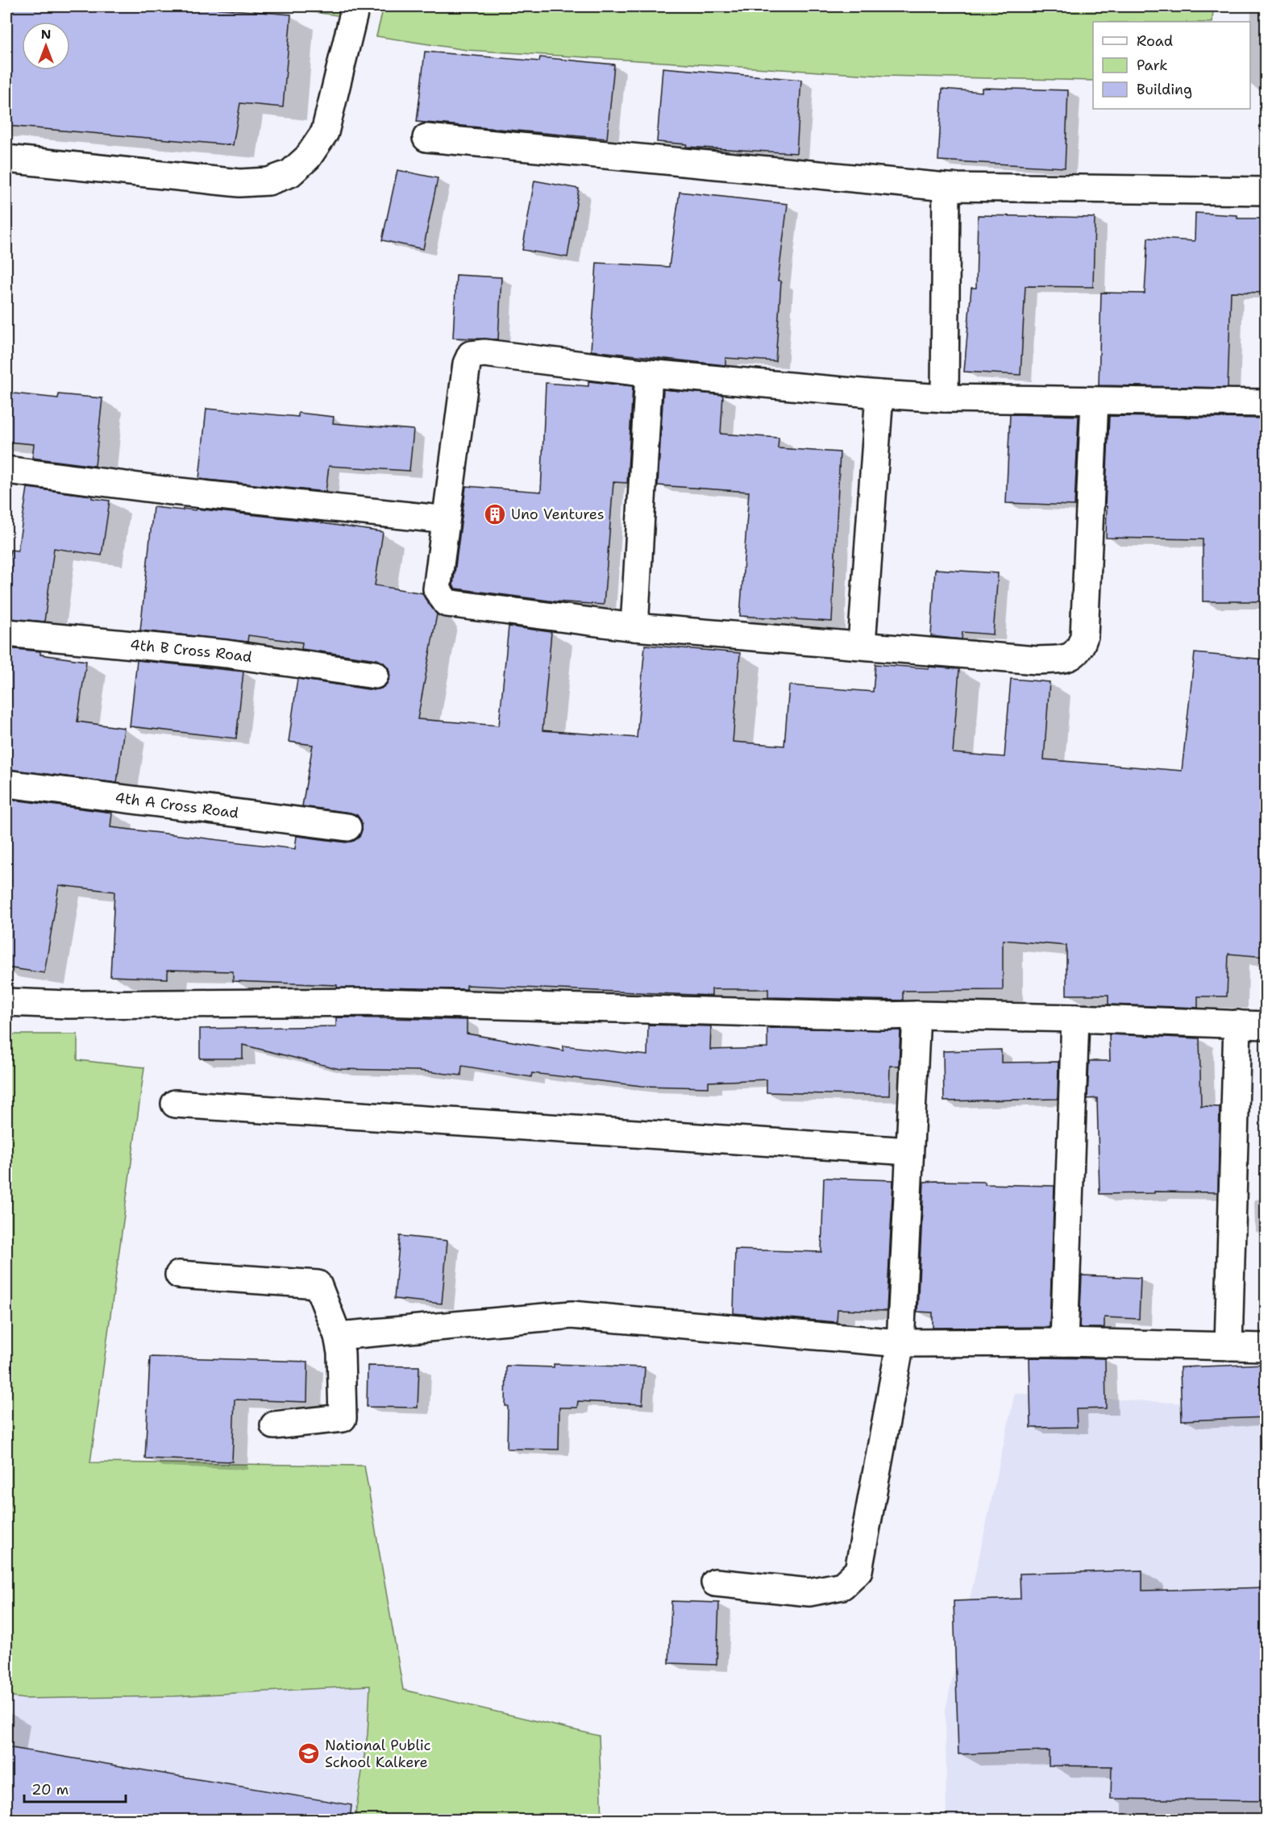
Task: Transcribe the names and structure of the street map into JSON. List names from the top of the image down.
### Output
{
  "streets": {
    "street": ["4th B Cross Road", "4th A Cross Road"]
  },
  "places": {
    "building": ["Uno Ventures"],
    "school or university": ["National Public School Kalkere"]
  },
  "legend": ["Road", "Park", "Building"],
  "scale_bar": "20 m",
  "north": "top"
}
